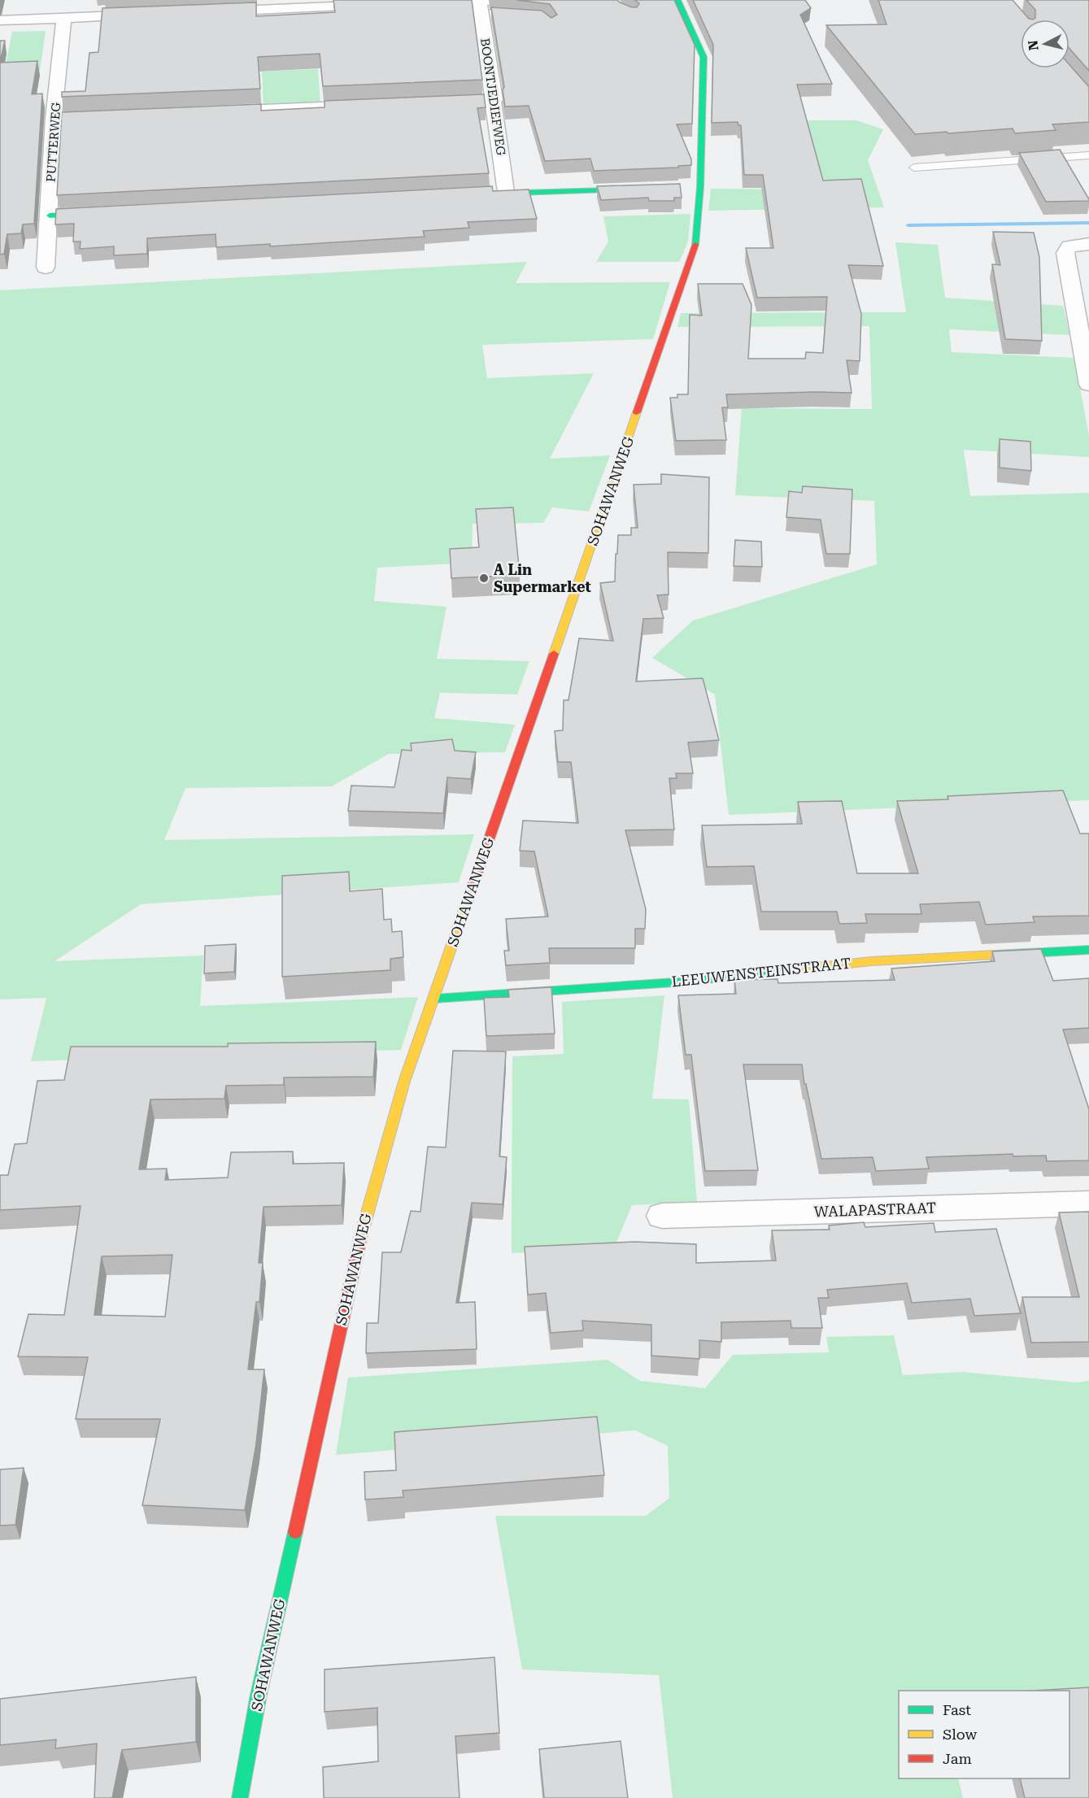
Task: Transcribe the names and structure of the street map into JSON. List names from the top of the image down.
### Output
{
  "streets": {
    "street": [
      "BOONTJEDIEFWEG",
      "PUTTERWEG",
      "SOHAWANWEG",
      "LEEUWENSTEINSTRAAT",
      "WALAPASTRAAT"
    ]
  },
  "crossings": [
    ["SOHAWANWEG", "LEEUWENSTEINSTRAAT"]
  ],
  "places": ["A Lin Supermarket"],
  "legend": ["Fast", "Slow", "Jam"],
  "north": "left"
}
